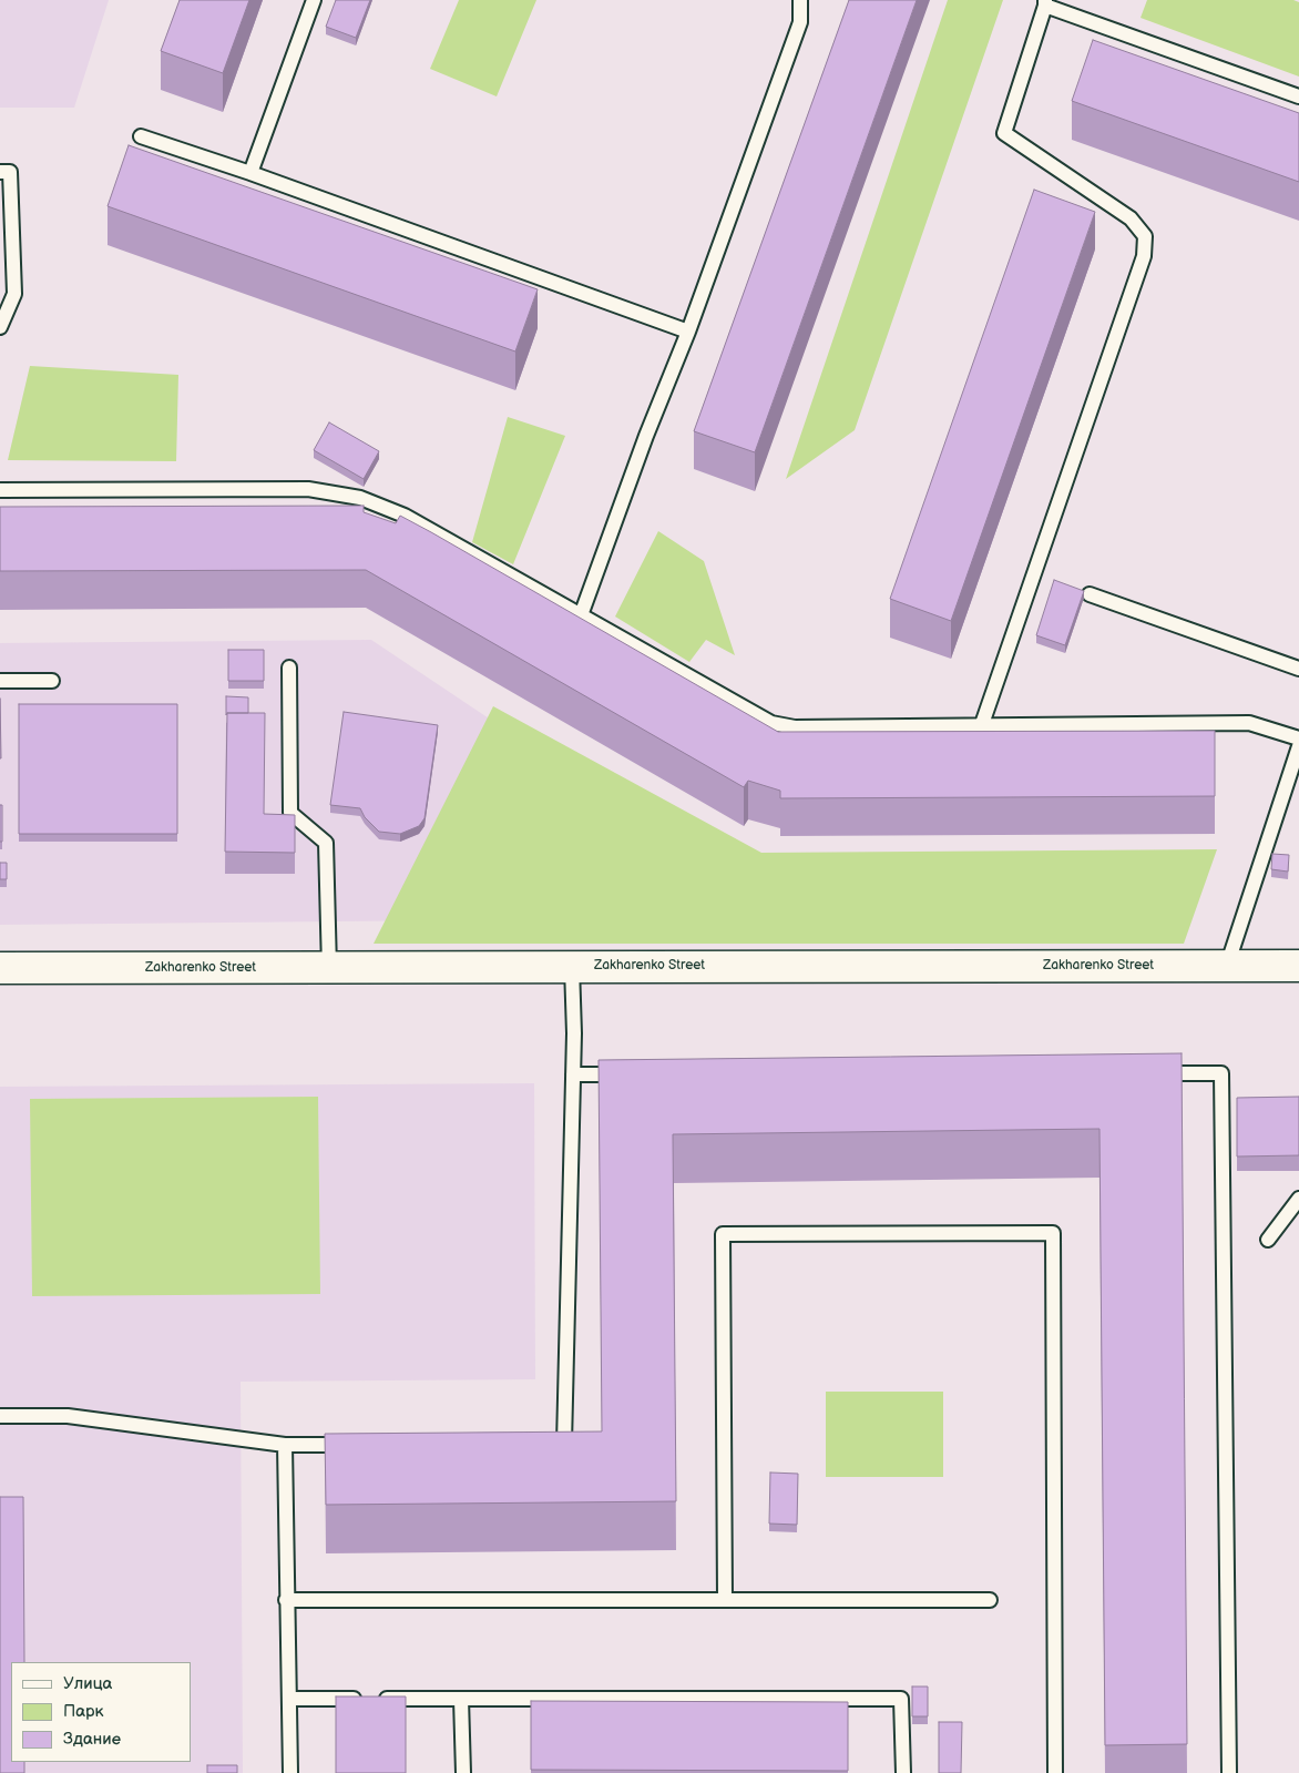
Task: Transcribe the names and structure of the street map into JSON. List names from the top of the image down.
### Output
{
  "streets": {
    "street": ["Zakharenko Street"]
  },
  "legend": ["Улица", "Парк", "Здание"]
}
